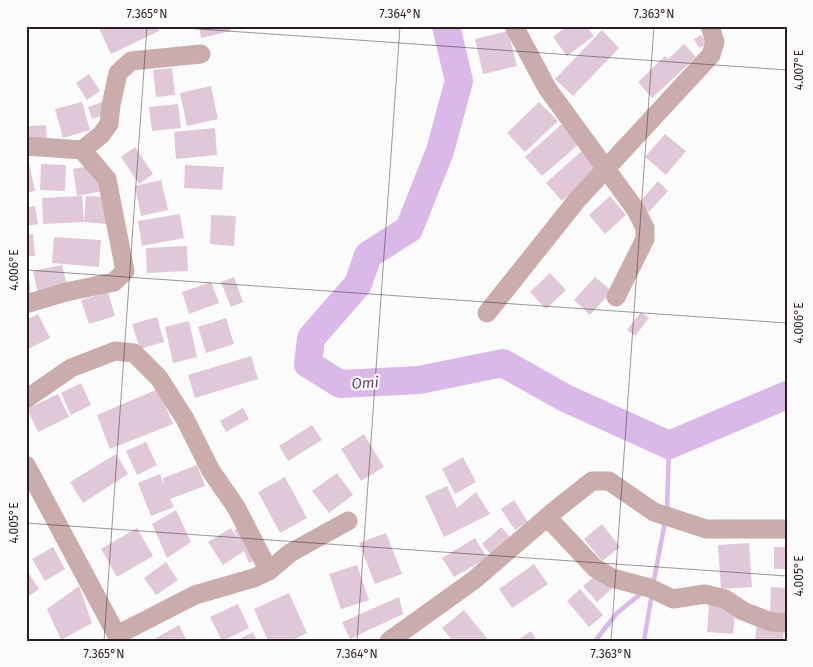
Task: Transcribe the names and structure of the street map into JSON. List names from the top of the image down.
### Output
{
  "water": ["Omi"],
  "coordinates": [
    "7.365°N",
    "7.364°N",
    "7.363°N",
    "4.007°E",
    "4.006°E",
    "4.005°E"
  ]
}
